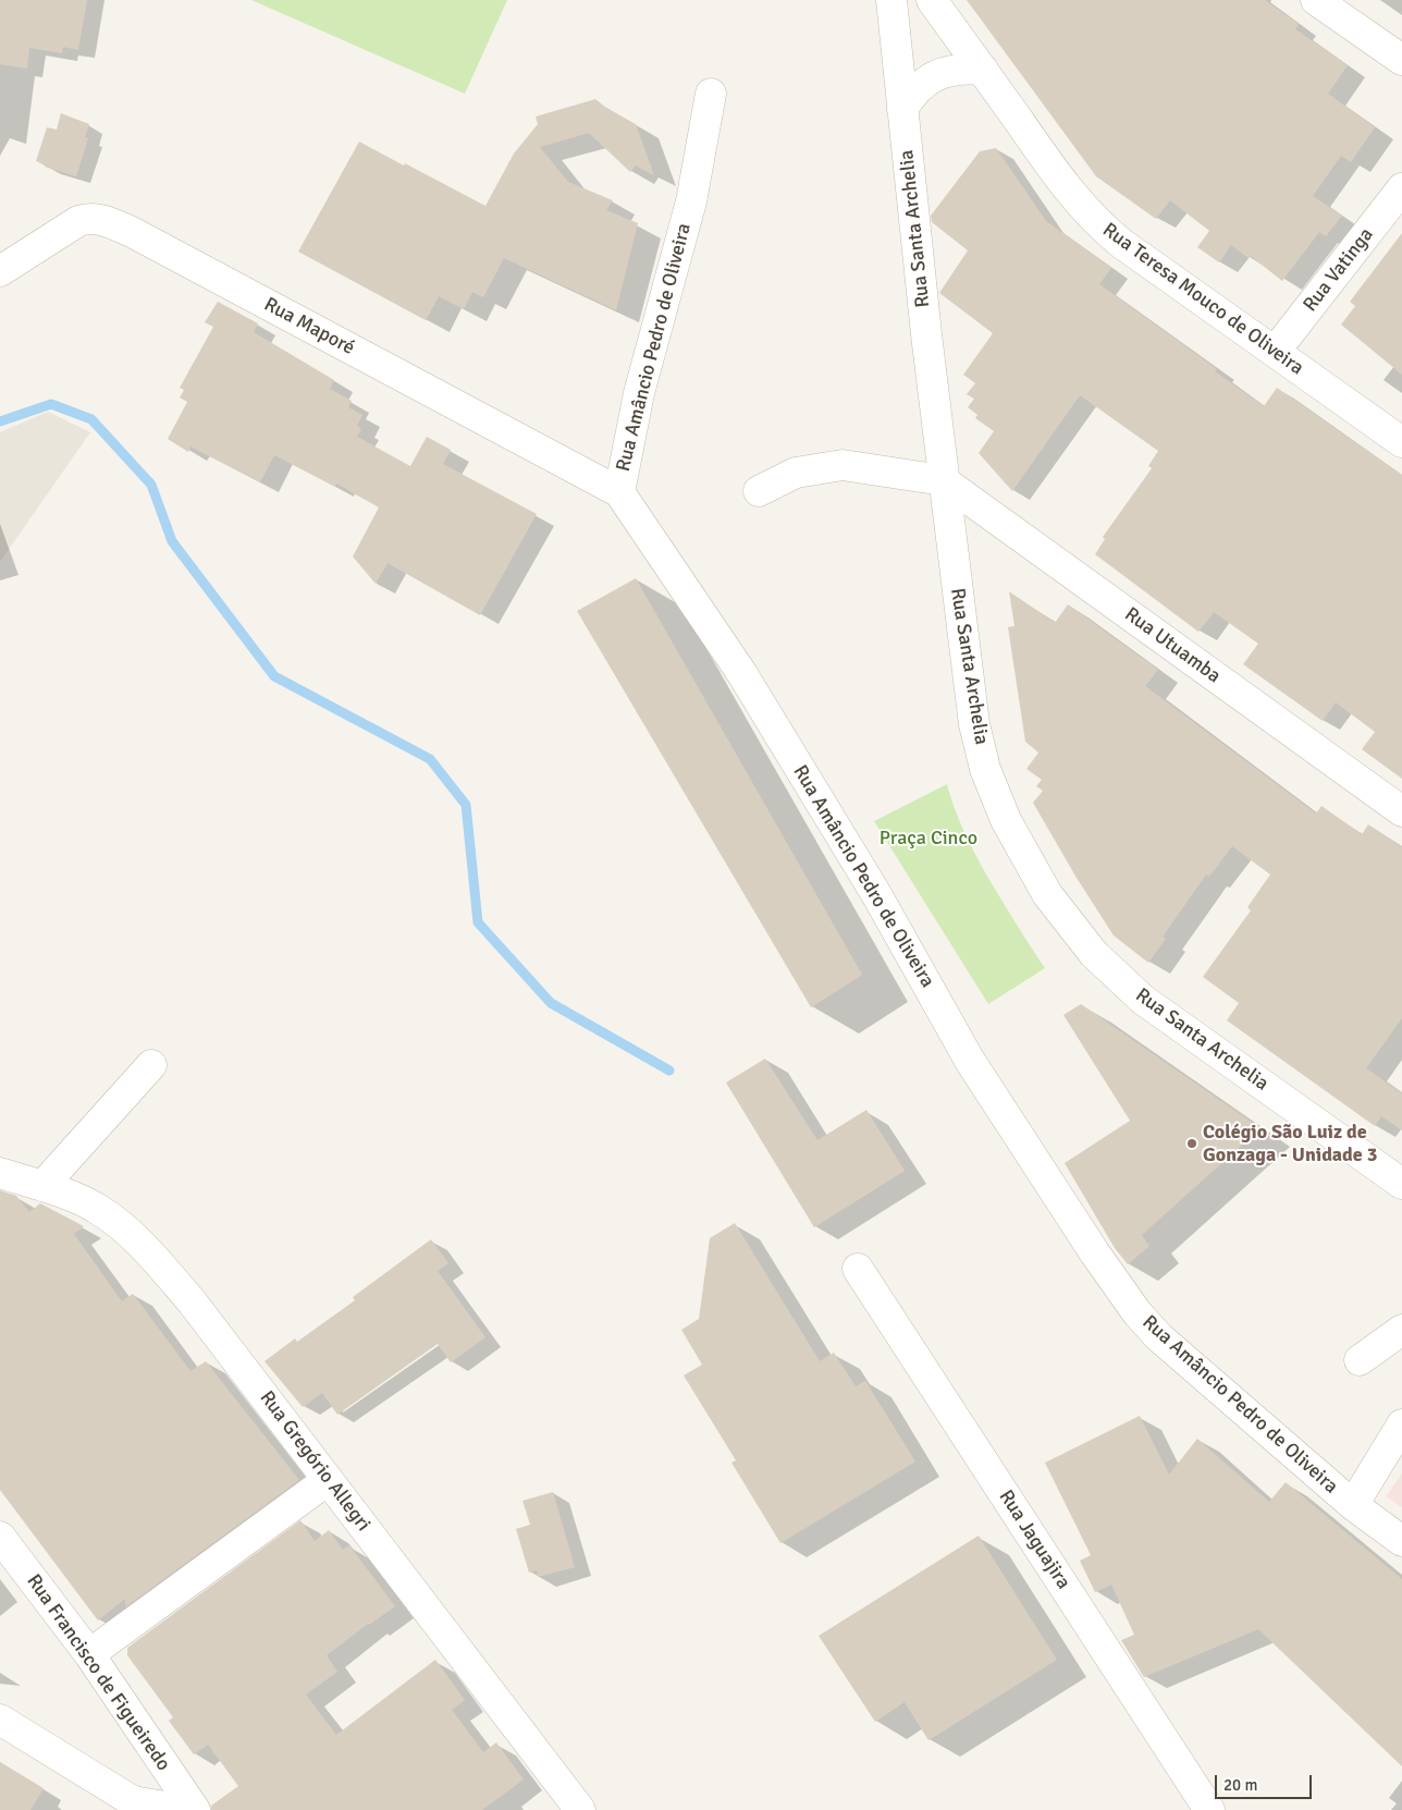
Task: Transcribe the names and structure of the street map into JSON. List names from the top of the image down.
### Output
{
  "streets": {
    "street": [
      "Rua Santa Archelia",
      "Rua Vatinga",
      "Rua Teresa Mouco de Oliveira",
      "Rua Maporé",
      "Rua Amâncio Pedro de Oliveira",
      "Rua Utuamba",
      "Rua Gregório Allegri",
      "Rua Jaguajira",
      "Rua Francisco de Figueiredo"
    ]
  },
  "crossings": [
    ["Rua Santa Archelia", "Rua Utuamba"],
    ["Rua Vatinga", "Rua Teresa Mouco de Oliveira"],
    ["Rua Maporé", "Rua Amâncio Pedro de Oliveira"]
  ],
  "parks": ["Praça Cinco"],
  "places": ["Colégio São Luiz de Gonzaga - Unidade 3"],
  "scale_bar": "20 m"
}
